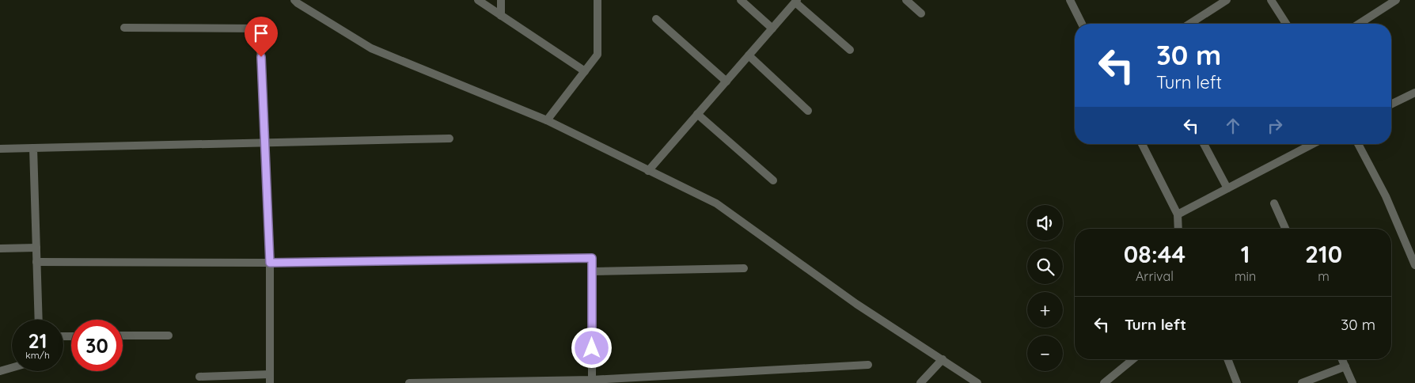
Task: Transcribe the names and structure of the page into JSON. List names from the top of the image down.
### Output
{
  "page": {
    "turn": ["30 m", "Turn left"],
    "map_buttons": ["+", "−"],
    "eta": [
      "08:44",
      "Arrival",
      "1",
      "min",
      "210",
      "m"
    ],
    "list": [
      {
        "name": "Turn left",
        "value": "30 m"
      }
    ],
    "speed": "21 km/h",
    "limit": "30"
  }
}
